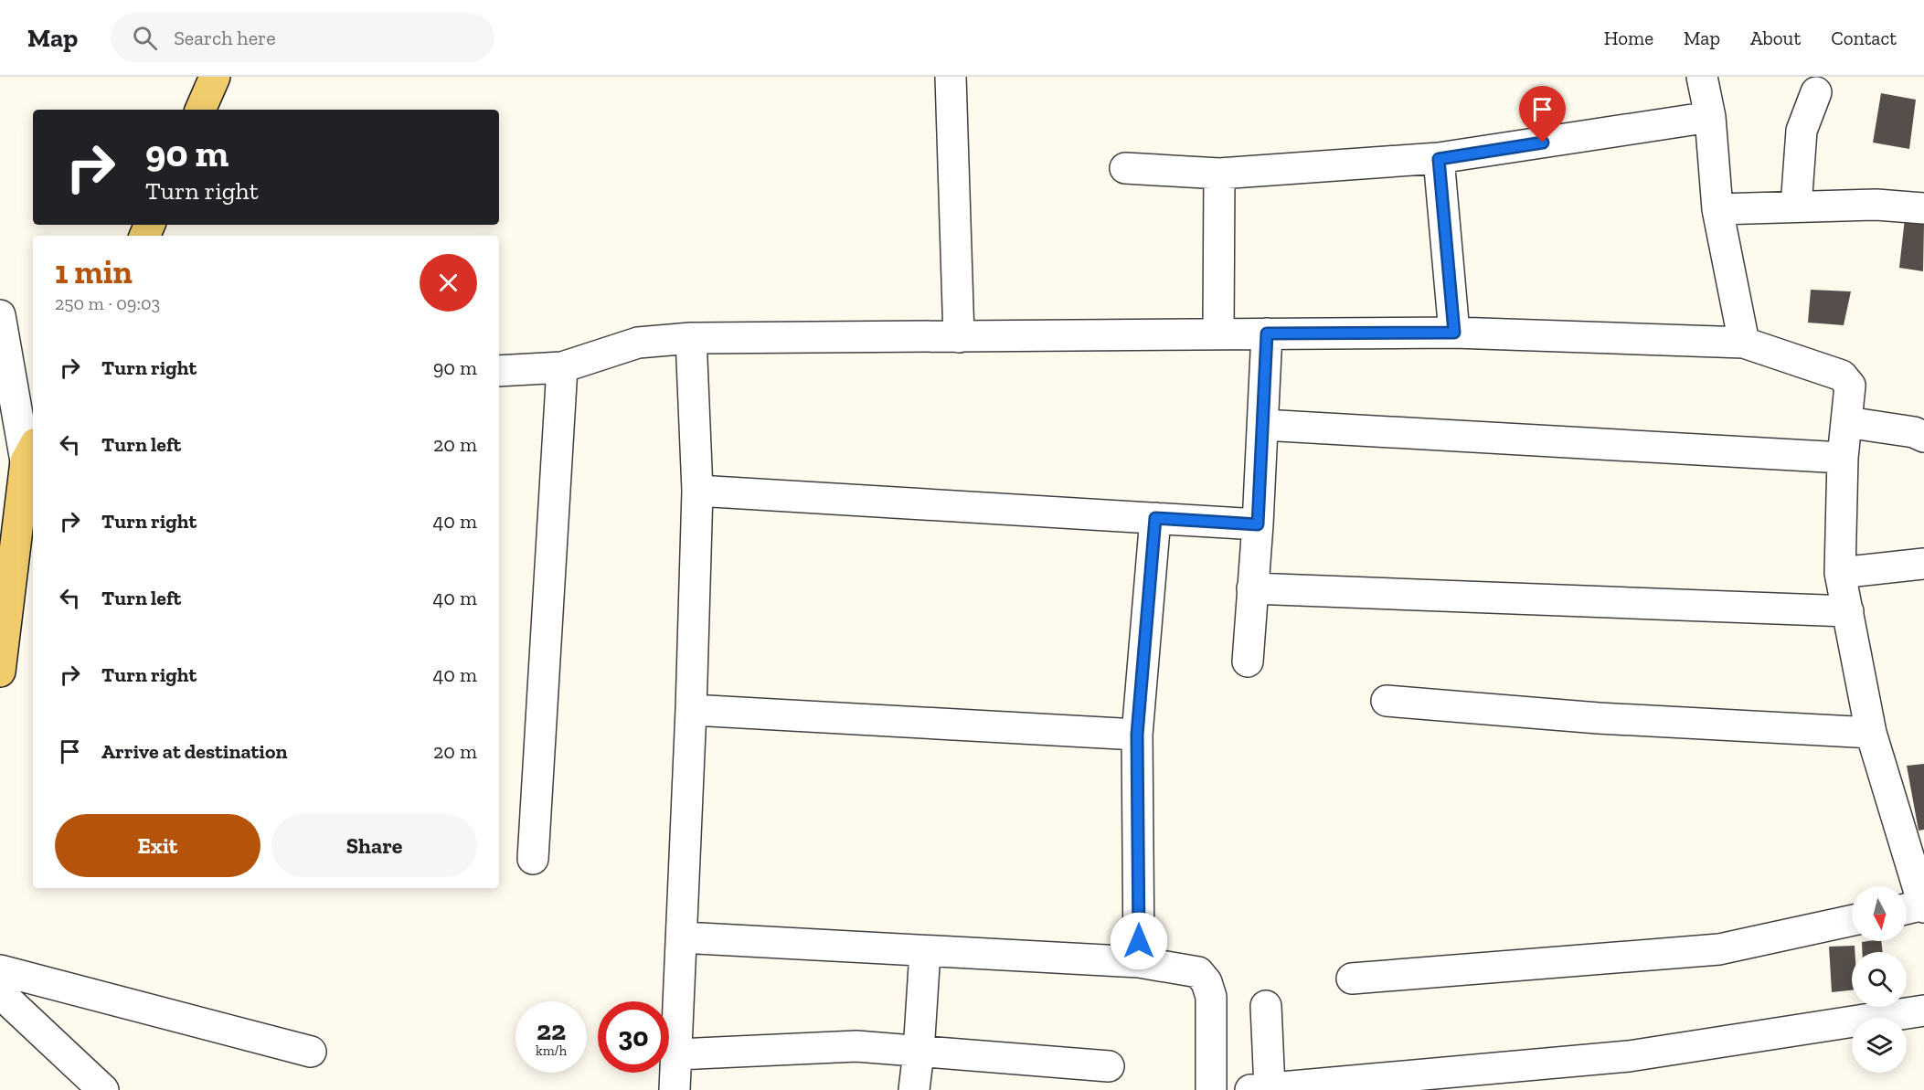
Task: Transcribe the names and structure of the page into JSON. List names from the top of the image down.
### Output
{
  "north": "bottom",
  "page": {
    "header": "Map",
    "search": "Search here",
    "nav": [
      "Home",
      "Map",
      "About",
      "Contact"
    ],
    "turn": ["90 m", "Turn right"],
    "heading": ["1 min", "250 m · 09:03"],
    "list": [
      {
        "name": "Turn right",
        "value": "90 m"
      },
      {
        "name": "Turn left",
        "value": "20 m"
      },
      {
        "name": "Turn right",
        "value": "40 m"
      },
      {
        "name": "Turn left",
        "value": "40 m"
      },
      {
        "name": "Turn right",
        "value": "40 m"
      },
      {
        "name": "Arrive at destination",
        "value": "20 m"
      }
    ],
    "buttons": ["Exit", "Share"],
    "speed": "22 km/h",
    "limit": "30"
  }
}
